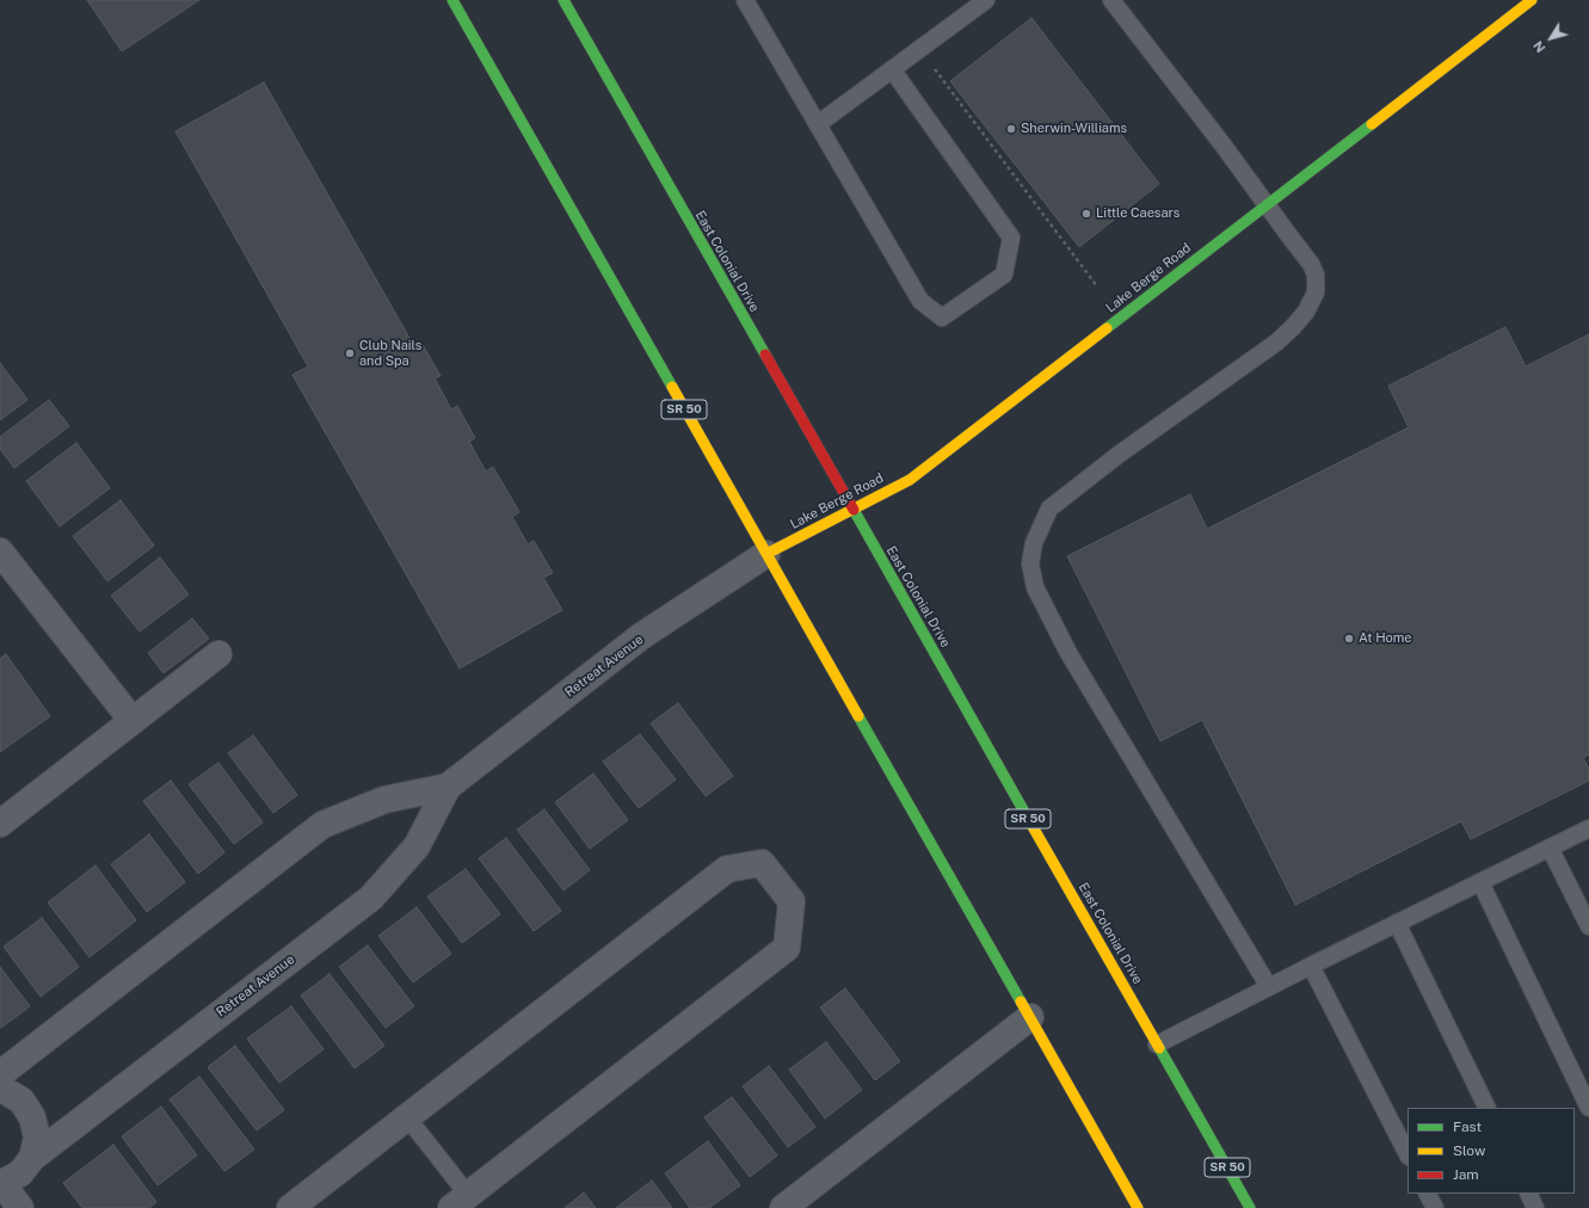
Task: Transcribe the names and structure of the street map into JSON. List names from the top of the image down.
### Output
{
  "streets": {
    "main road": ["East Colonial Drive", "Lake Berge Road", "SR 50"],
    "street": ["Retreat Avenue"]
  },
  "crossings": [
    ["East Colonial Drive", "Lake Berge Road"],
    ["Lake Berge Road", "SR 50"],
    ["Lake Berge Road", "Retreat Avenue"],
    ["SR 50", "Retreat Avenue"]
  ],
  "places": [
    "Sherwin-Williams",
    "Little Caesars",
    "Club Nails and Spa",
    "At Home"
  ],
  "legend": ["Fast", "Slow", "Jam"],
  "north": "bottom left"
}
